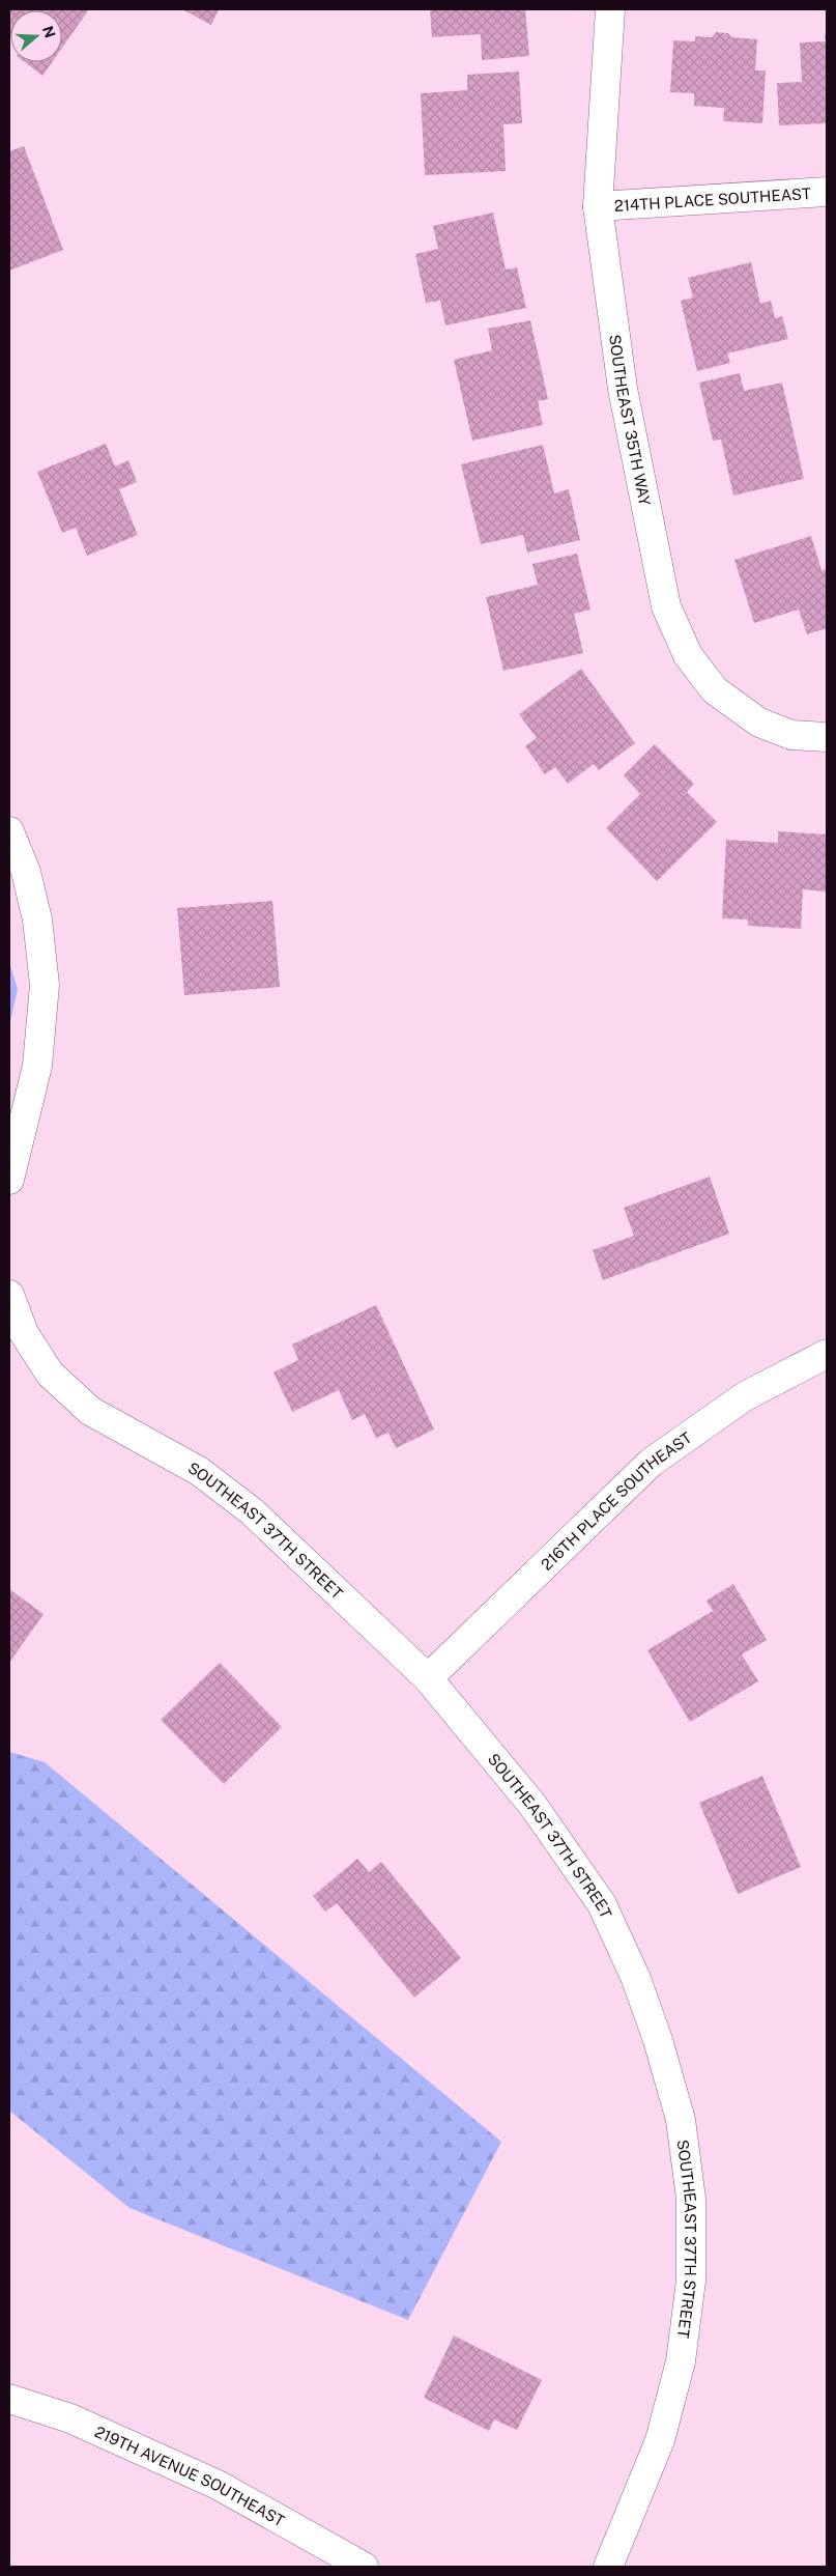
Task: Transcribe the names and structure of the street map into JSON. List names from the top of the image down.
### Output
{
  "streets": {
    "street": [
      "214TH PLACE SOUTHEAST",
      "SOUTHEAST 35TH WAY",
      "216TH PLACE SOUTHEAST",
      "SOUTHEAST 37TH STREET",
      "219TH AVENUE SOUTHEAST"
    ]
  },
  "crossings": [
    ["214TH PLACE SOUTHEAST", "SOUTHEAST 35TH WAY"],
    ["216TH PLACE SOUTHEAST", "SOUTHEAST 37TH STREET"]
  ],
  "north": "right"
}
